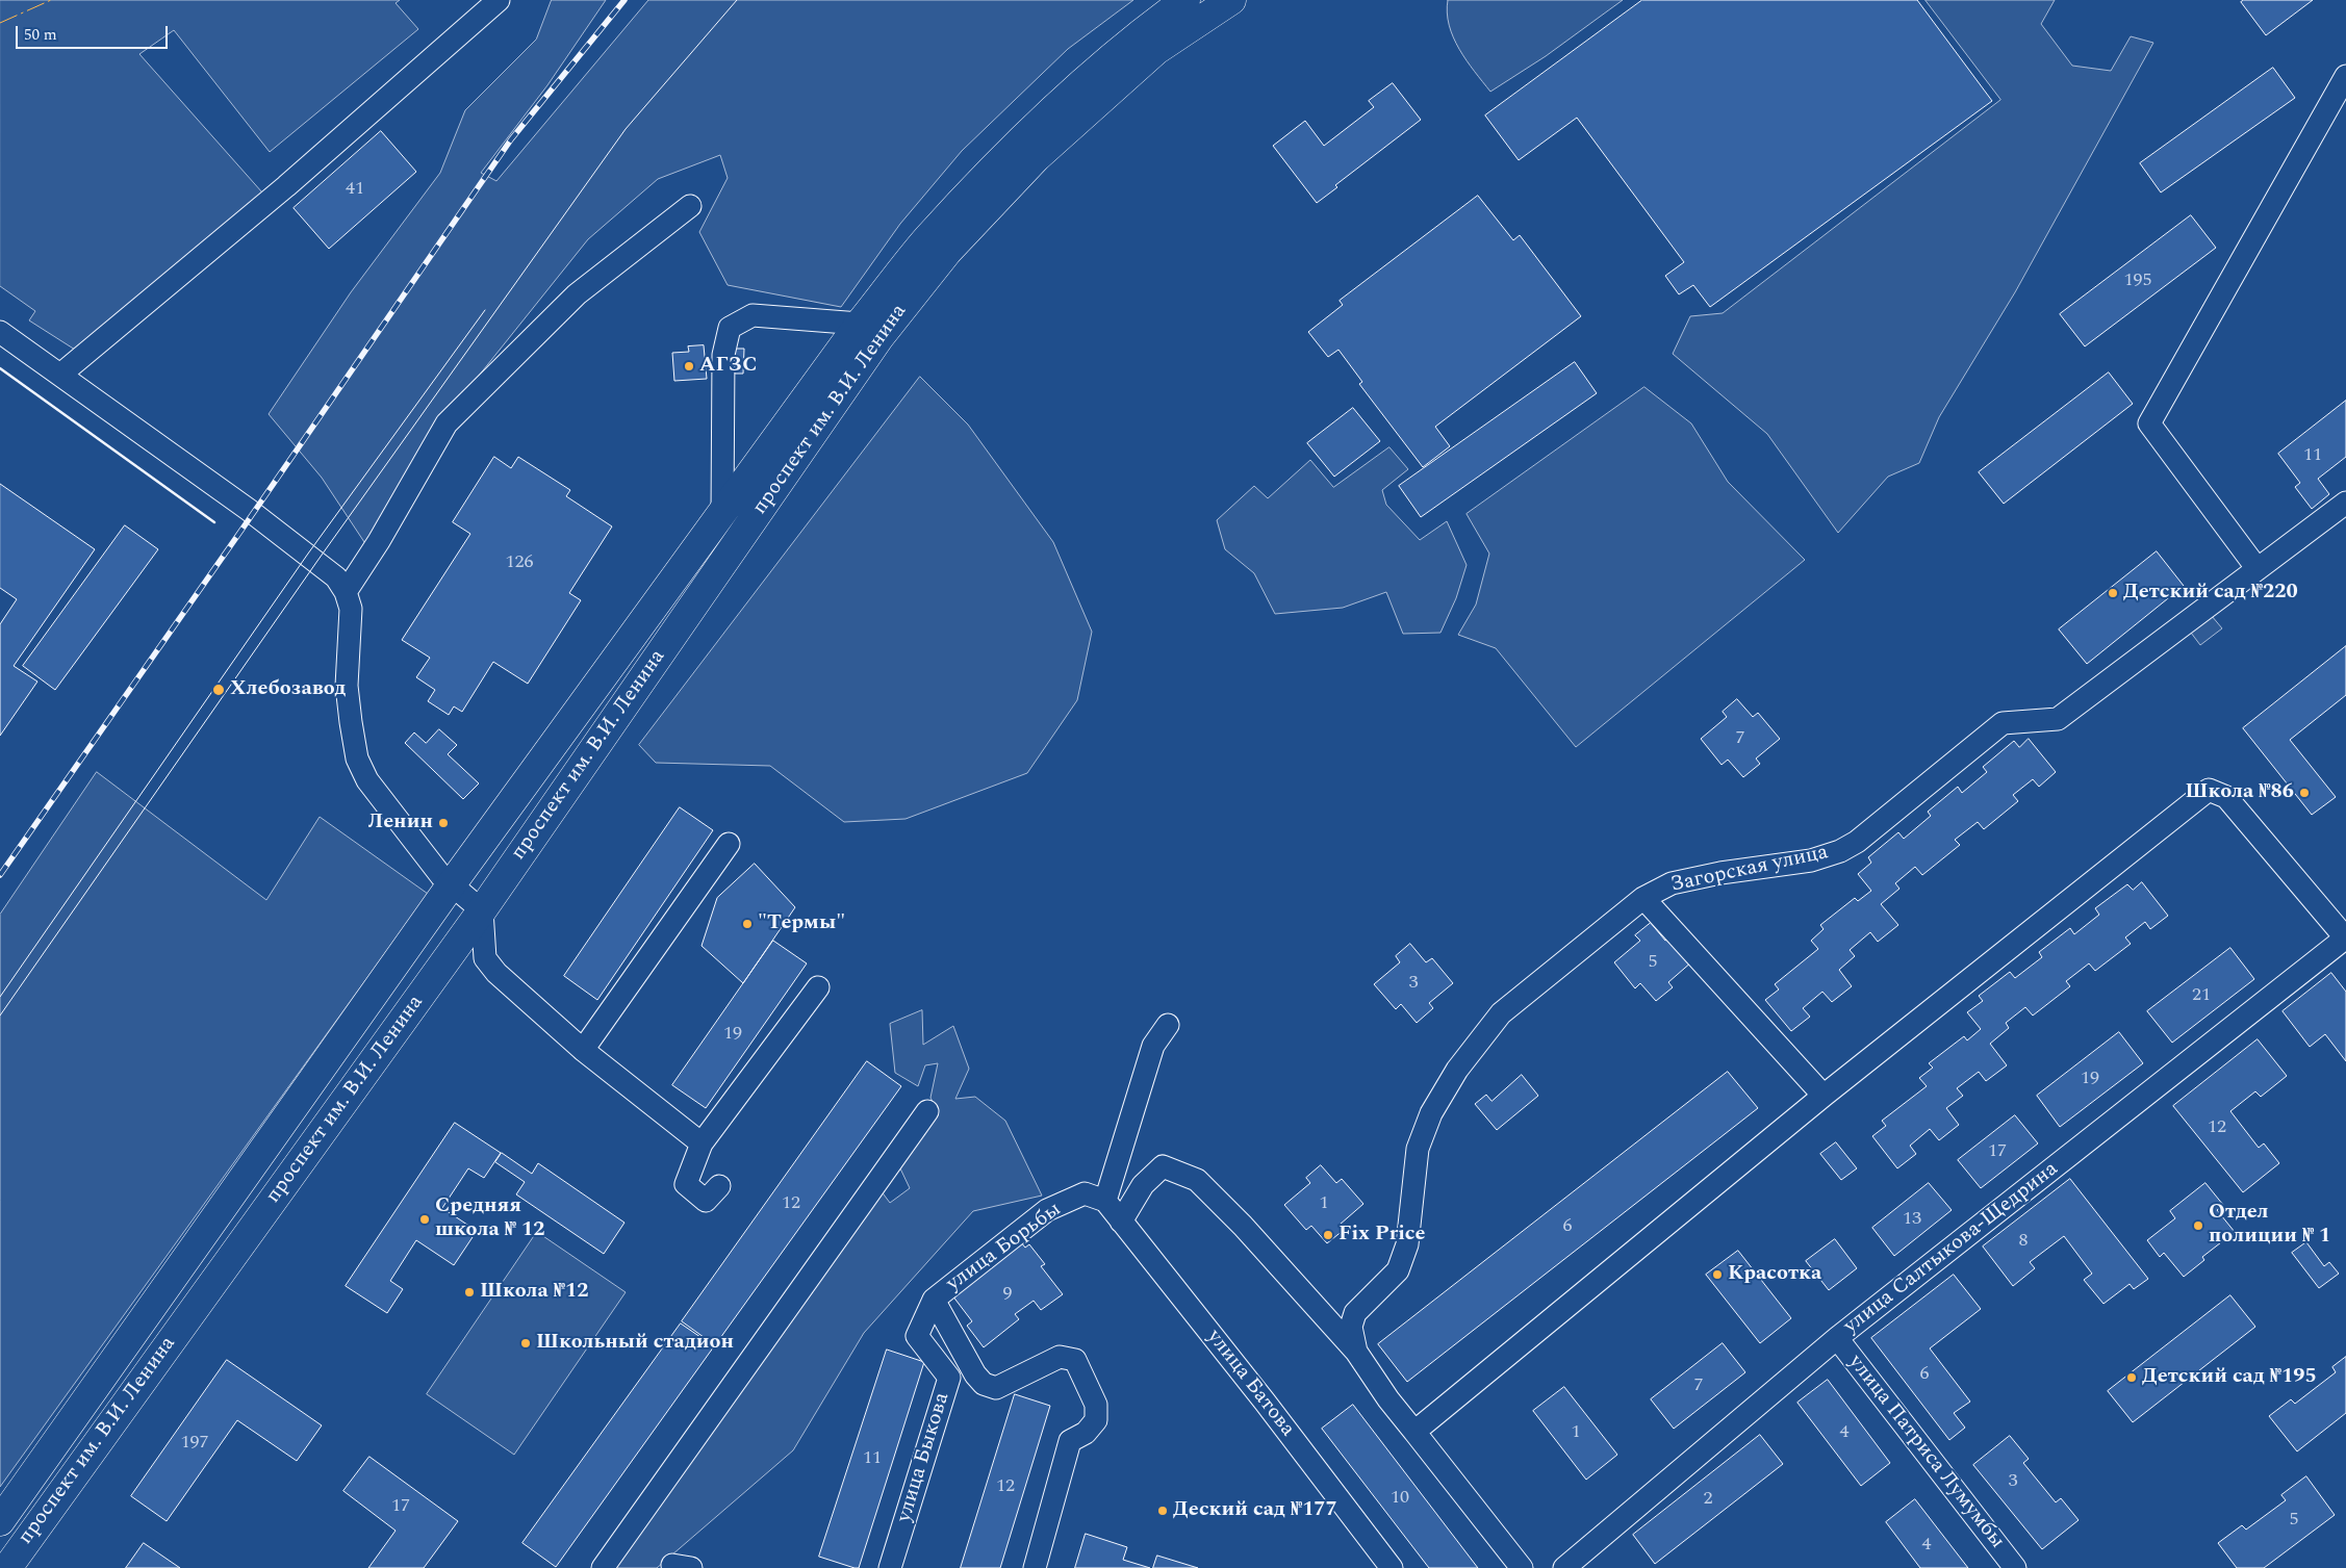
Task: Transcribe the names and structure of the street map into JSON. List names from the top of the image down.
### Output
{
  "streets": {
    "main road": ["проспект им. В.И. Ленина"],
    "street": [
      "Загорская улица",
      "улица Борьбы",
      "улица Салтыкова-Щедрина",
      "улица Батова",
      "улица Патриса Лумумбы",
      "улица Быкова"
    ]
  },
  "crossings": [
    ["улица Борьбы", "улица Батова"],
    ["улица Борьбы", "улица Быкова"],
    ["улица Салтыкова-Щедрина", "улица Патриса Лумумбы"]
  ],
  "places": [
    "АГЗС",
    "Детский сад №220",
    "Хлебозавод",
    "Школа №86",
    "Ленин",
    "\"Термы\"",
    "Средняя школа № 12",
    "Отдел полиции № 1",
    "Fix Price",
    "Красотка",
    "Школа №12",
    "Школьный стадион",
    "Детский сад №195",
    "Деский сад №177"
  ],
  "house_numbers": [
    "41",
    "195",
    "11",
    "126",
    "7",
    "5",
    "3",
    "21",
    "19",
    "19",
    "12",
    "17",
    "12",
    "1",
    "13",
    "6",
    "8",
    "9",
    "6",
    "7",
    "1",
    "4",
    "197",
    "11",
    "3",
    "12",
    "10",
    "2",
    "17",
    "5",
    "4"
  ],
  "scale_bar": "50 m"
}
